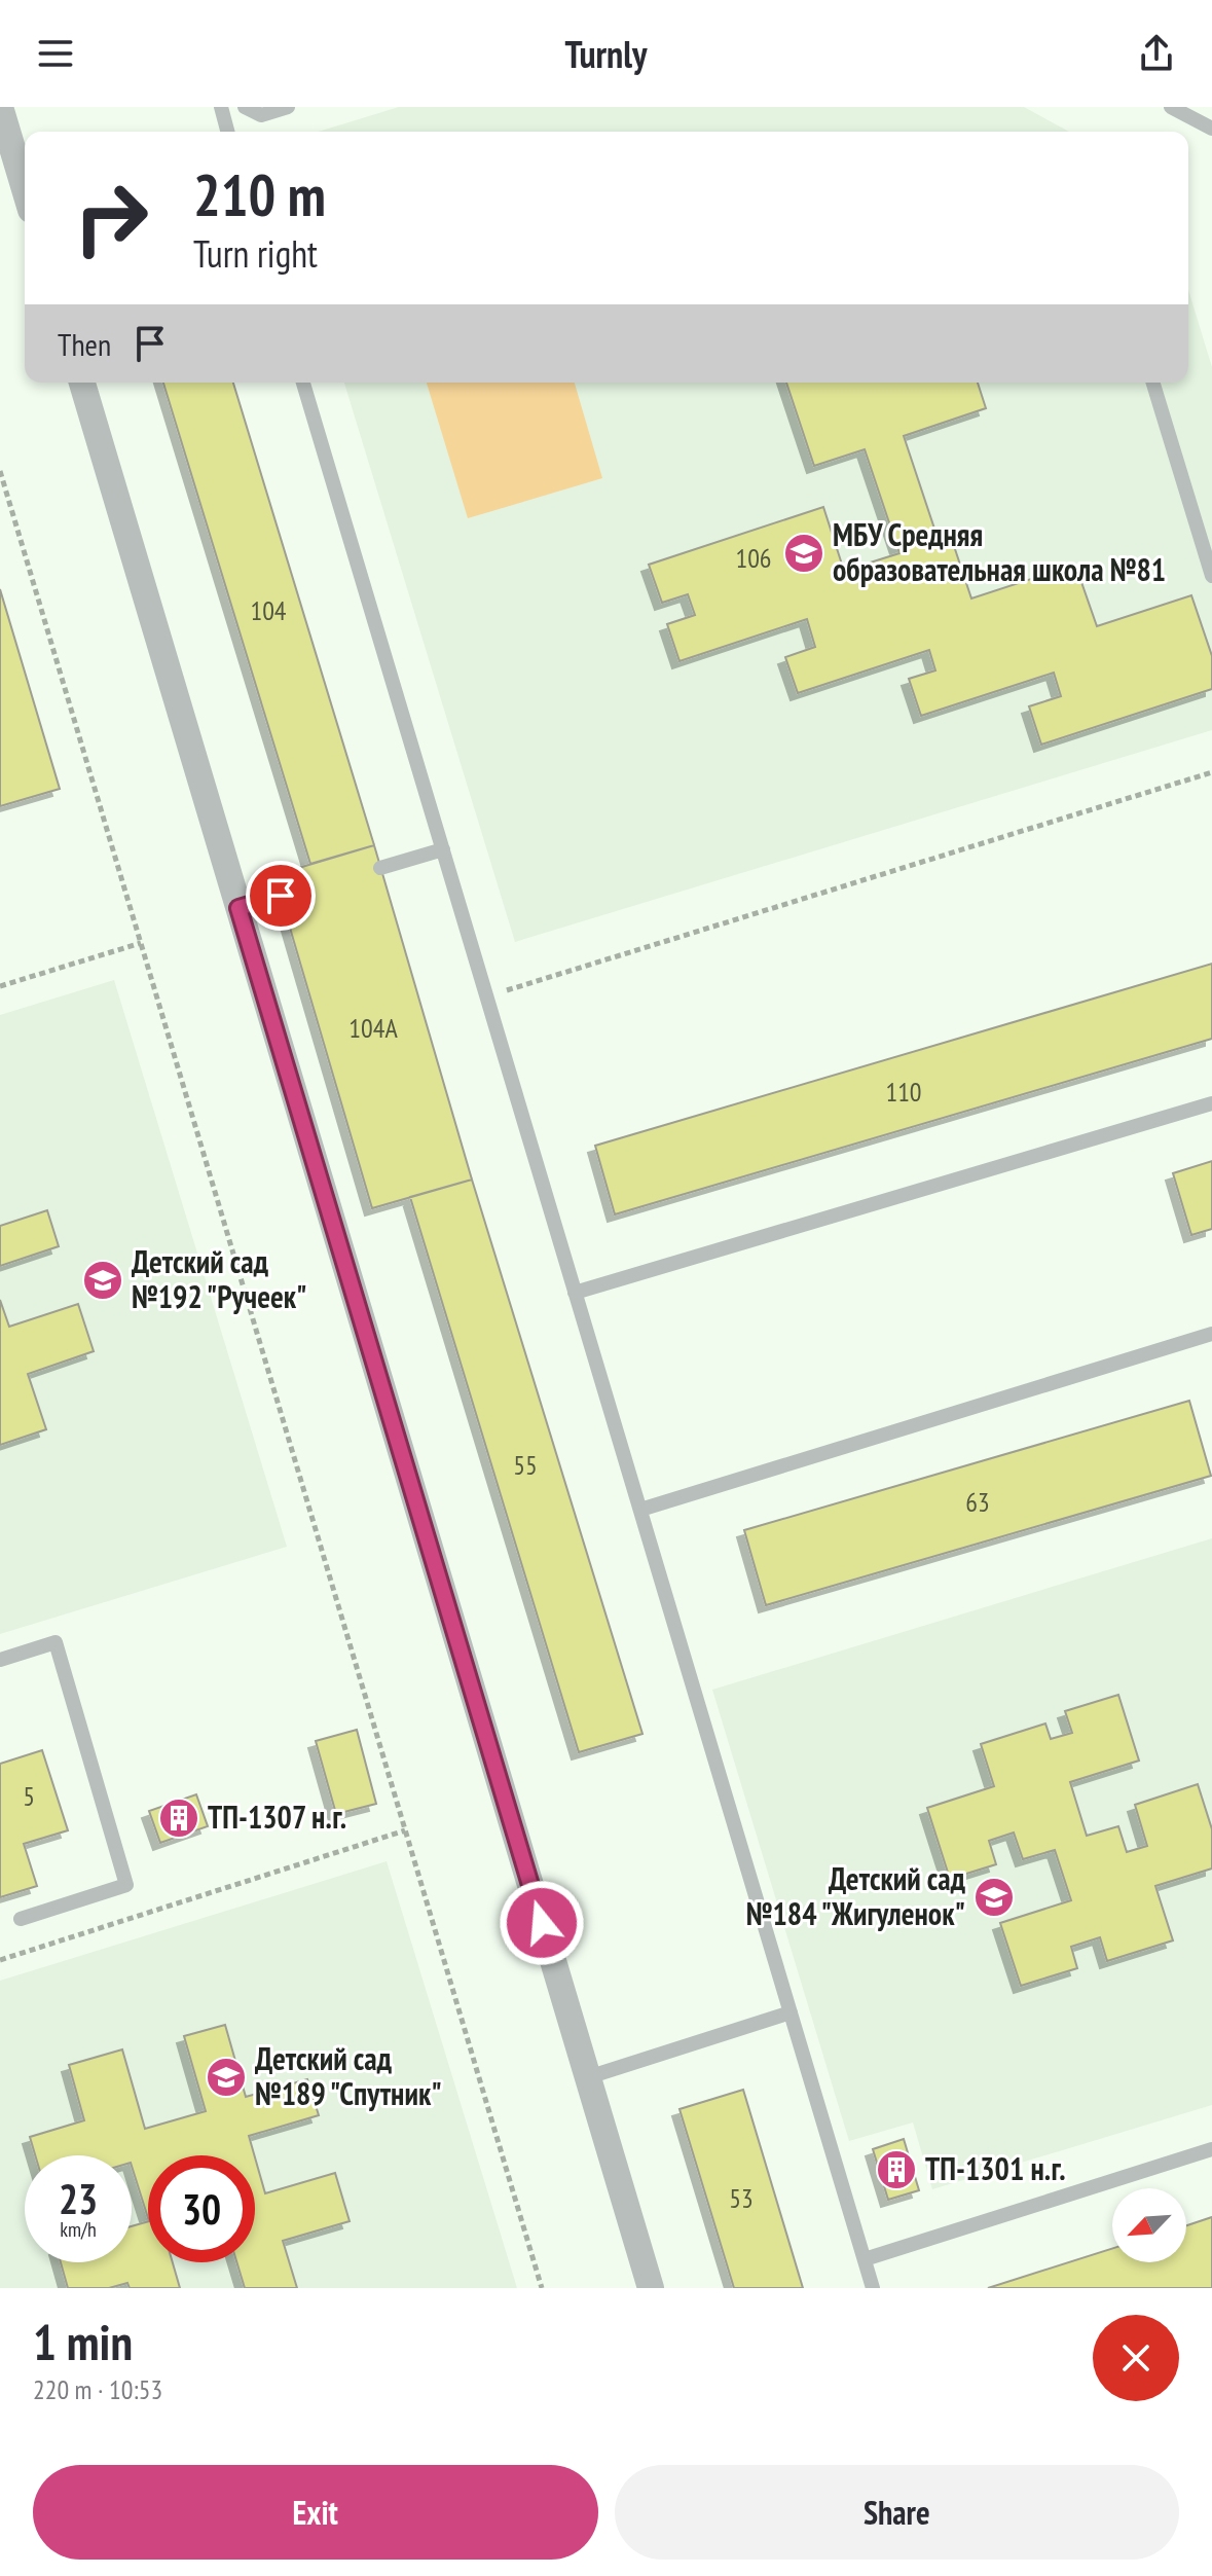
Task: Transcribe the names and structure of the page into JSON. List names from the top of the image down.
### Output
{
  "places": {
    "school or university": [
      "МБУ Средняя образовательная школа №81",
      "Детский сад №192 \"Ручеек\"",
      "Детский сад №184 \"Жигуленок\"",
      "Детский сад №189 \"Спутник\""
    ],
    "building": ["ТП-1307 н.г.", "ТП-1301 н.г."]
  },
  "house_numbers": [
    "106",
    "104",
    "104А",
    "110",
    "55",
    "63",
    "5",
    "53"
  ],
  "north": "bottom left",
  "page": {
    "header": "Turnly",
    "turn": ["210 m", "Turn right"],
    "then": "Then",
    "speed": "23 km/h",
    "limit": "30",
    "heading": ["1 min", "220 m · 10:53"],
    "buttons": ["Exit", "Share"]
  }
}
